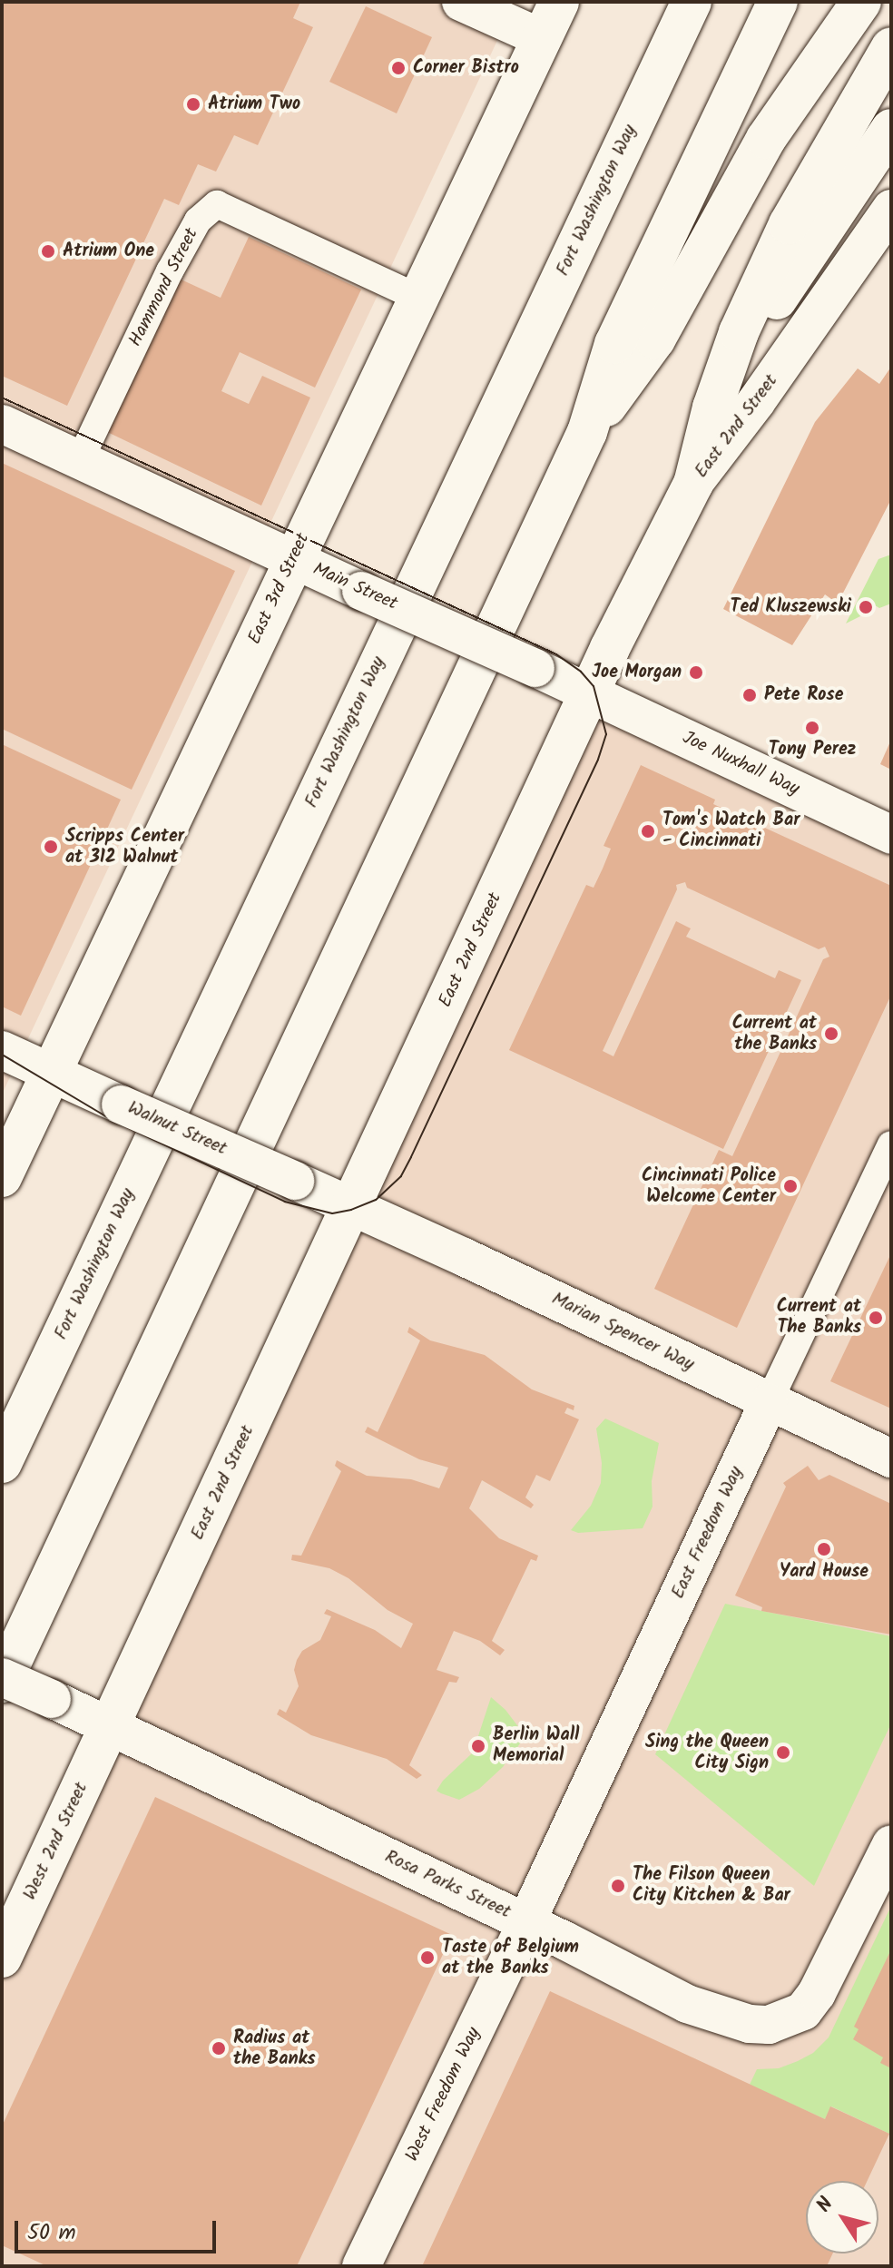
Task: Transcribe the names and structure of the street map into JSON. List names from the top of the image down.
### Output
{
  "streets": {
    "main road": [
      "Fort Washington Way",
      "East 2nd Street",
      "Main Street",
      "East 3rd Street",
      "Joe Nuxhall Way",
      "Walnut Street",
      "Marian Spencer Way",
      "East Freedom Way",
      "West 2nd Street",
      "Rosa Parks Street",
      "West Freedom Way"
    ],
    "street": ["Hammond Street"]
  },
  "crossings": [
    ["Hammond Street", "Main Street"],
    ["Hammond Street", "East 3rd Street"],
    ["East 2nd Street", "Main Street"],
    ["East 2nd Street", "Joe Nuxhall Way"],
    ["East 2nd Street", "Walnut Street"],
    ["East 2nd Street", "Marian Spencer Way"],
    ["East 2nd Street", "West 2nd Street"],
    ["East 2nd Street", "Rosa Parks Street"],
    ["Main Street", "East 3rd Street"],
    ["Main Street", "Joe Nuxhall Way"],
    ["East 3rd Street", "Walnut Street"],
    ["Walnut Street", "Marian Spencer Way"],
    ["Marian Spencer Way", "East Freedom Way"],
    ["East Freedom Way", "Rosa Parks Street"],
    ["East Freedom Way", "West Freedom Way"],
    ["West 2nd Street", "Rosa Parks Street"],
    ["Rosa Parks Street", "West Freedom Way"]
  ],
  "places": [
    "Corner Bistro",
    "Atrium Two",
    "Atrium One",
    "Ted Kluszewski",
    "Joe Morgan",
    "Pete Rose",
    "Tony Perez",
    "Tom's Watch Bar - Cincinnati",
    "Scripps Center at 312 Walnut",
    "Current at the Banks",
    "Cincinnati Police Welcome Center",
    "Current at The Banks",
    "Yard House",
    "Berlin Wall Memorial",
    "Sing the Queen City Sign",
    "The Filson Queen City Kitchen & Bar",
    "Taste of Belgium at the Banks",
    "Radius at the Banks"
  ],
  "scale_bar": "50 m",
  "north": "top left"
}
